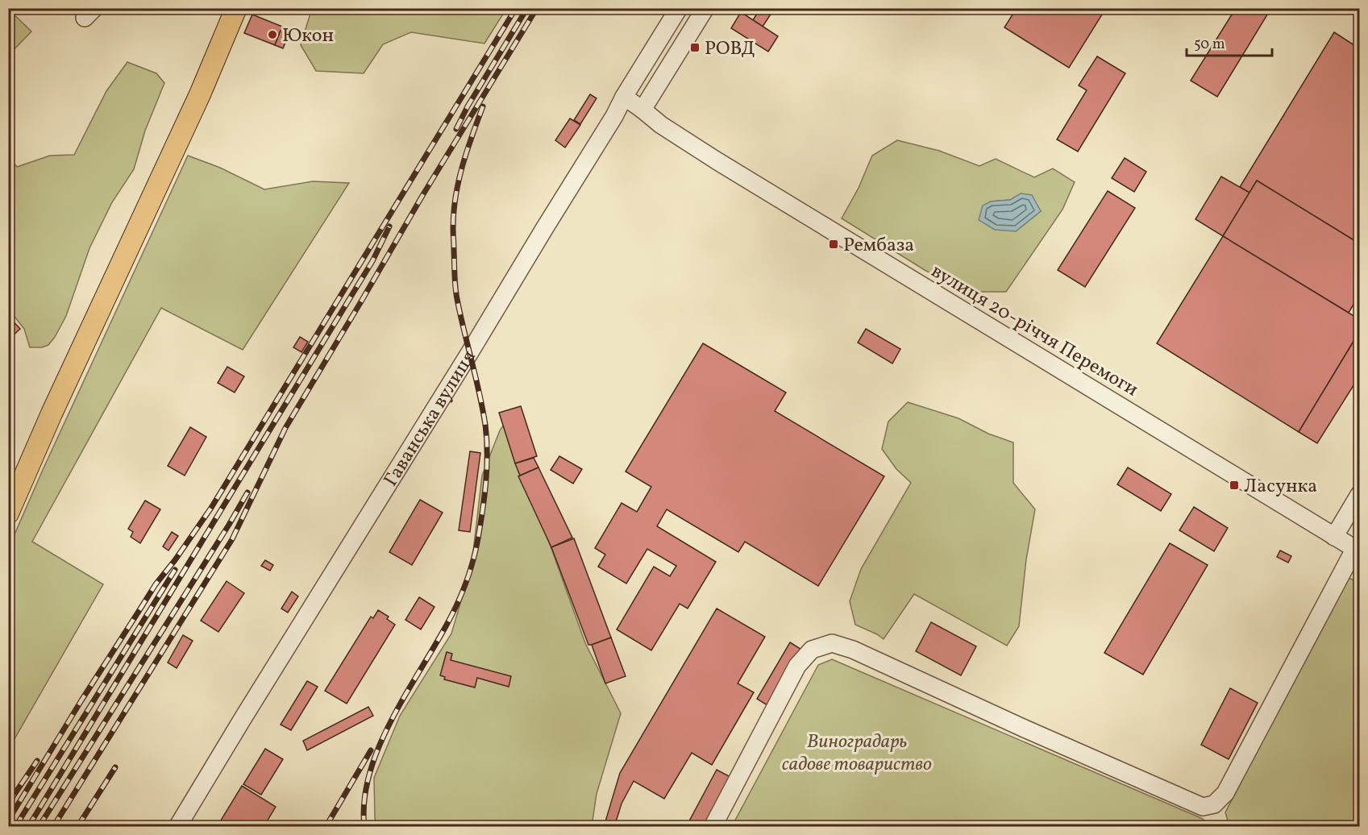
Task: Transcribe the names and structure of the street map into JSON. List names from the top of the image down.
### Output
{
  "streets": {
    "street": ["вулиця 20-річчя Перемоги", "Гаванська вулиця"]
  },
  "crossings": [
    ["вулиця 20-річчя Перемоги", "Гаванська вулиця"]
  ],
  "parks": ["Виноградарь садове товариство"],
  "places": {
    "other": ["Юкон"],
    "transit": ["РОВД", "Рембаза", "Ласунка"]
  },
  "scale_bar": "50 m"
}
